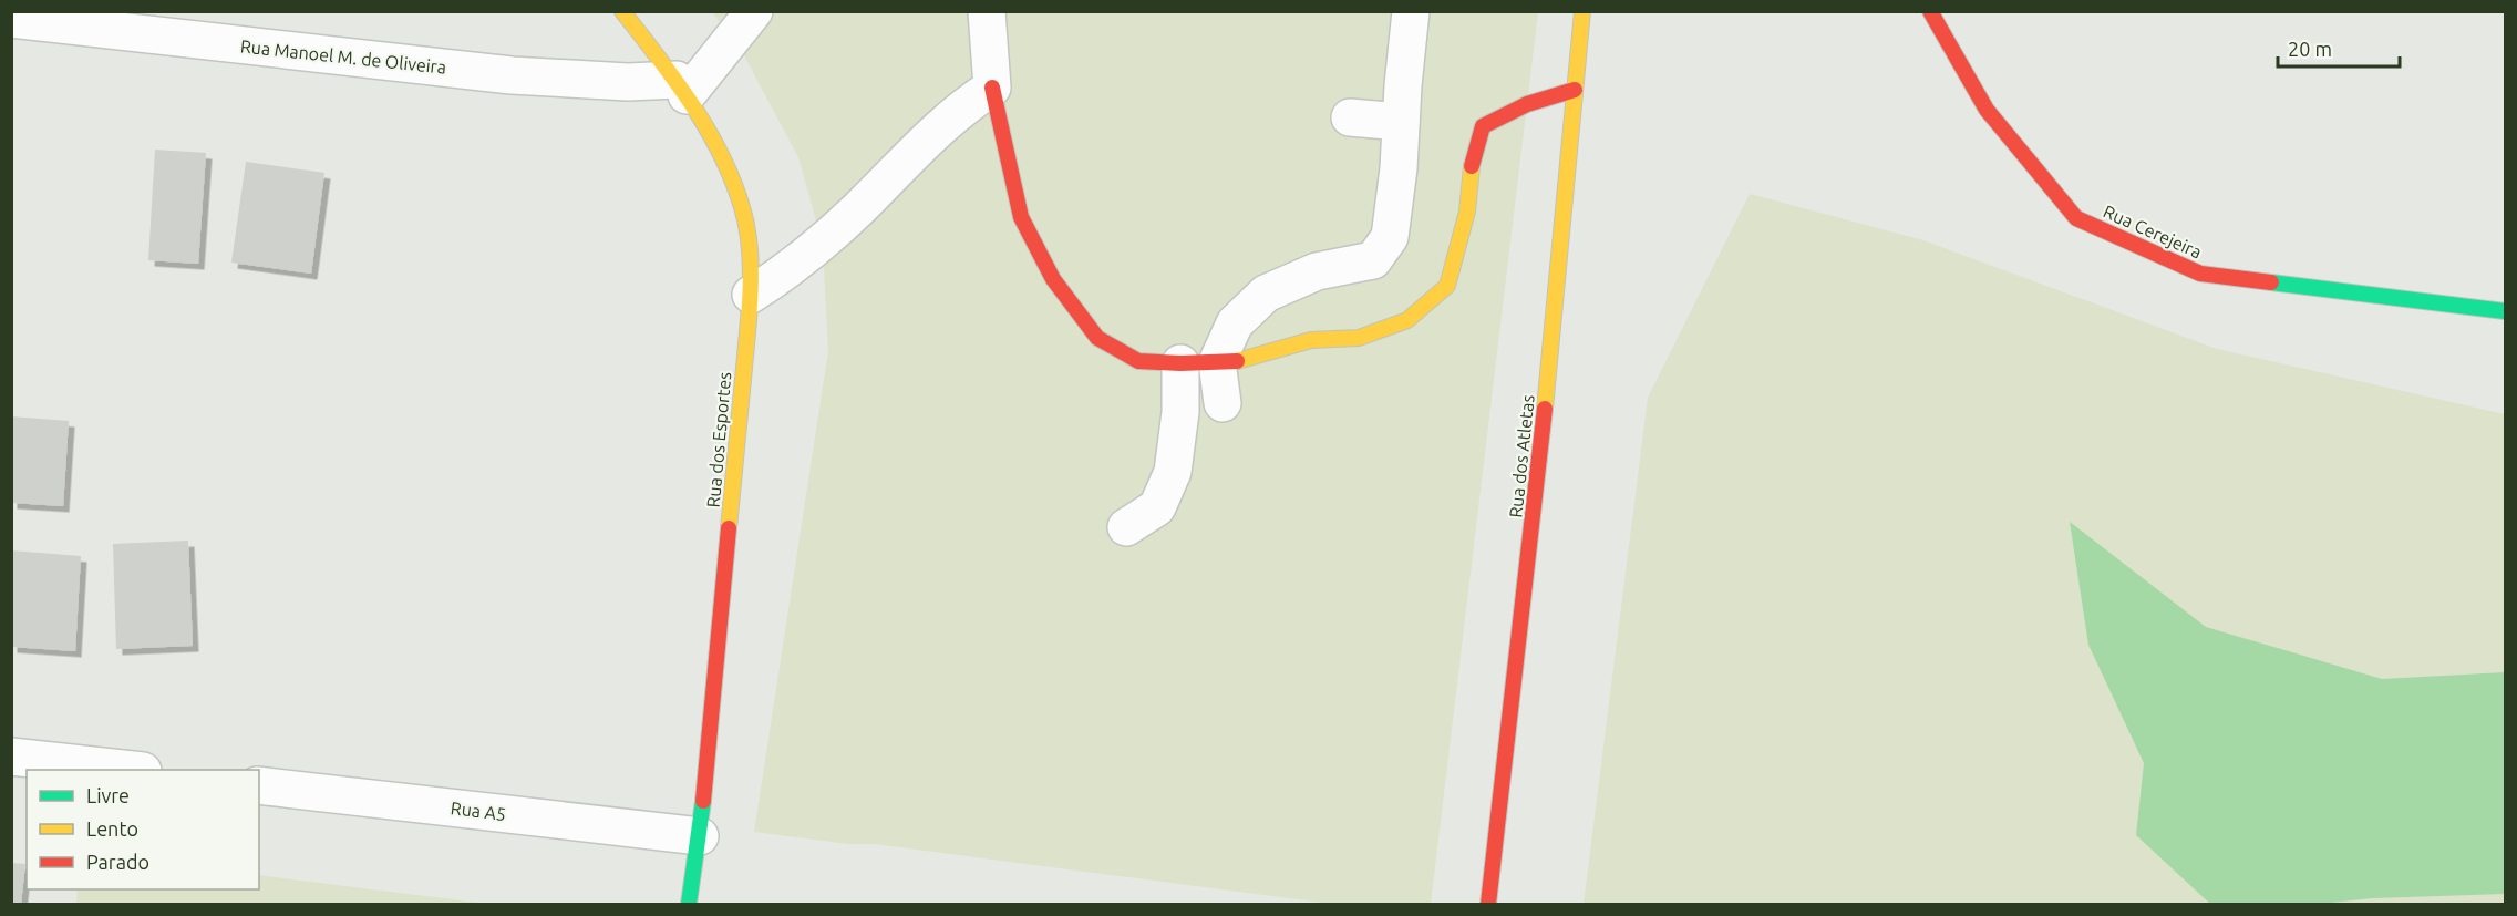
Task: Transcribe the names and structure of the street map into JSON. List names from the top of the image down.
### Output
{
  "streets": {
    "street": [
      "Rua Manoel M. de Oliveira",
      "Rua Cerejeira",
      "Rua dos Esportes",
      "Rua dos Atletas",
      "Rua A5"
    ]
  },
  "crossings": [
    ["Rua Manoel M. de Oliveira", "Rua dos Esportes"],
    ["Rua dos Esportes", "Rua A5"]
  ],
  "legend": ["Livre", "Lento", "Parado"],
  "scale_bar": "20 m"
}
